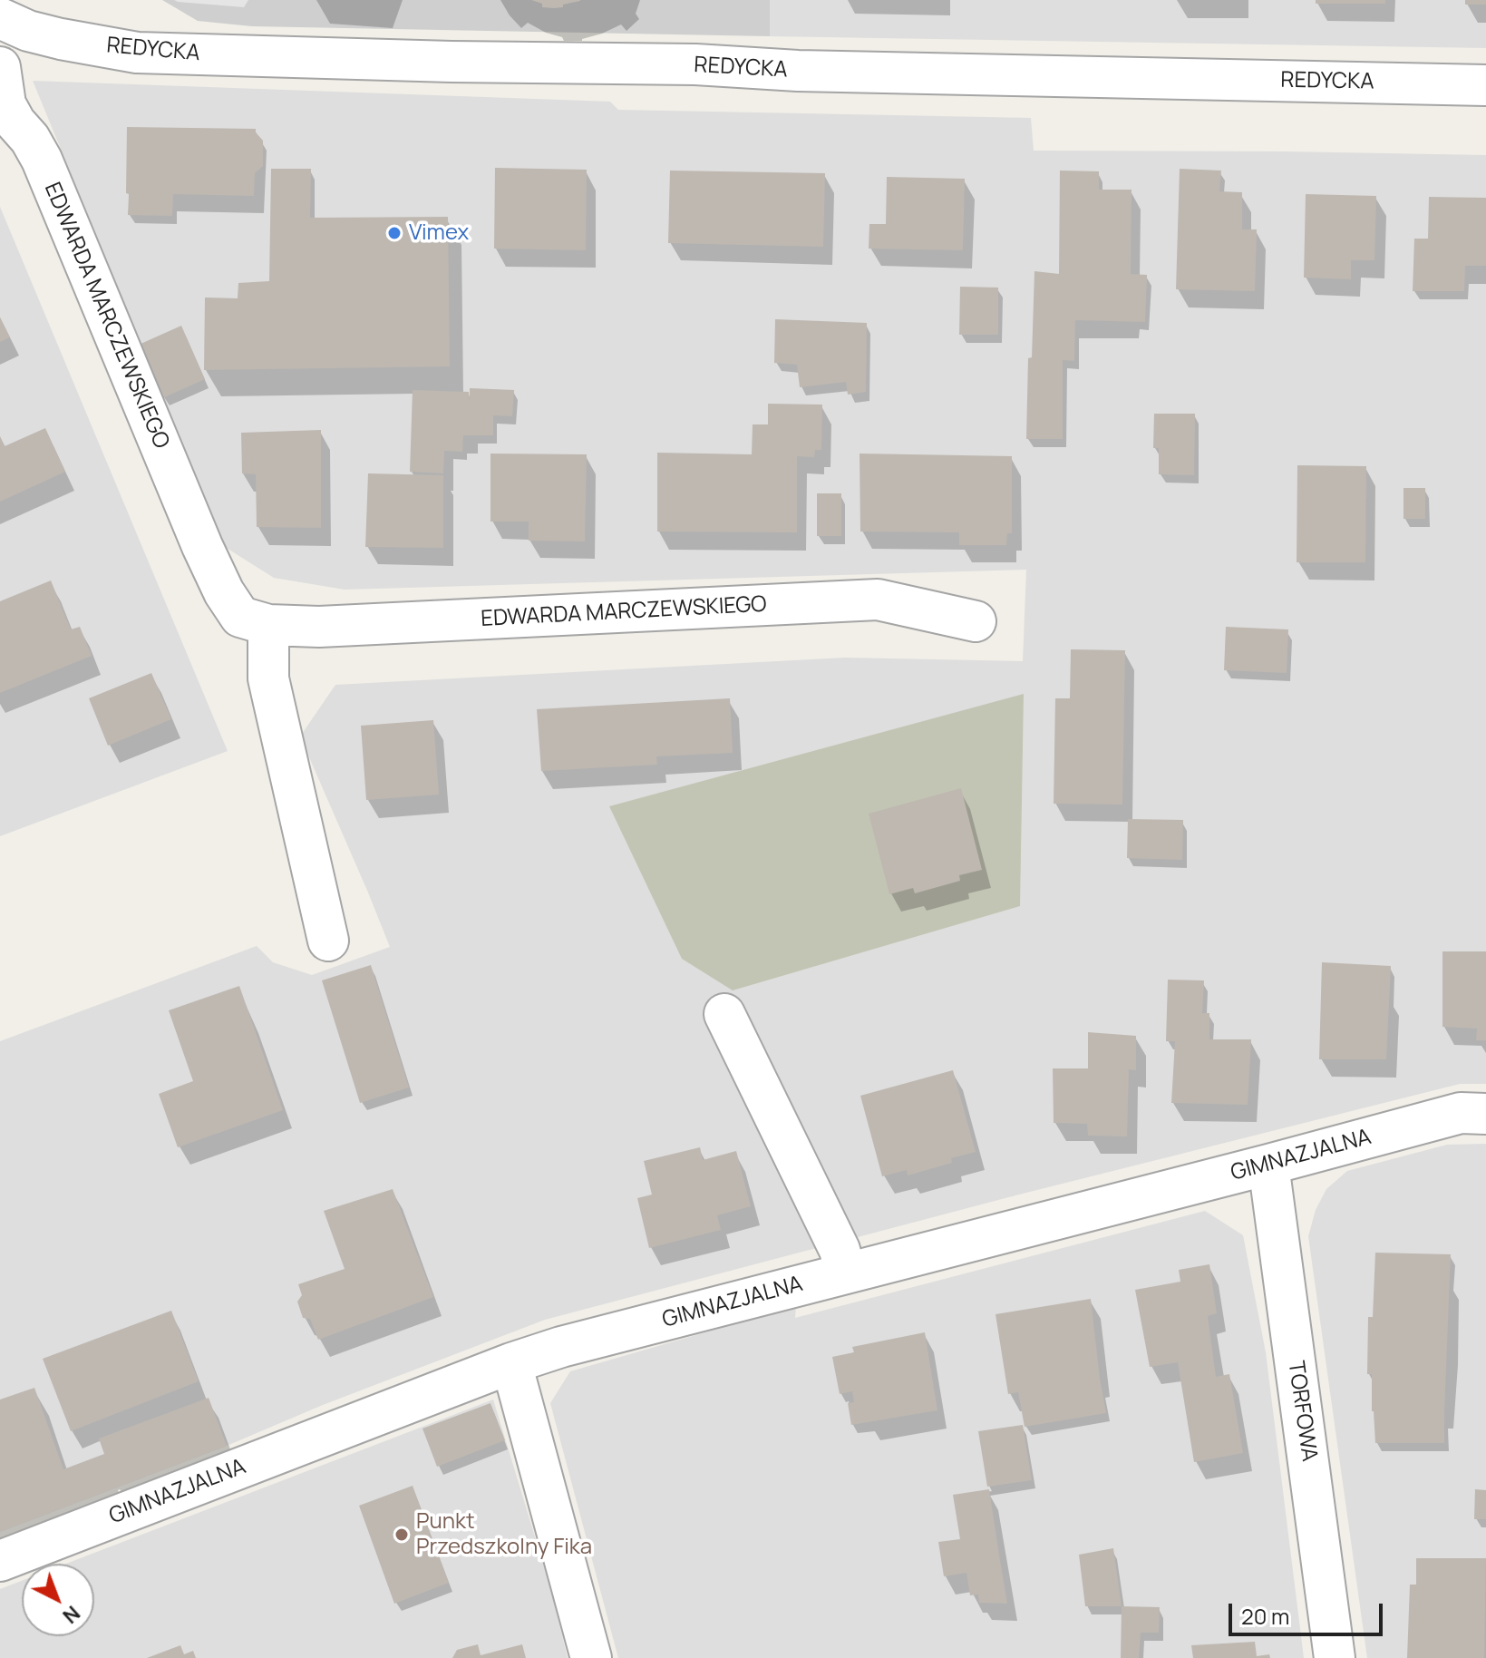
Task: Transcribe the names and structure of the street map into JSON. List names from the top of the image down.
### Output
{
  "streets": {
    "street": [
      "REDYCKA",
      "EDWARDA MARCZEWSKIEGO",
      "GIMNAZJALNA",
      "TORFOWA"
    ]
  },
  "crossings": [
    ["GIMNAZJALNA", "TORFOWA"]
  ],
  "places": ["Vimex", "Punkt Przedszkolny Fika"],
  "scale_bar": "20 m",
  "north": "bottom right"
}
